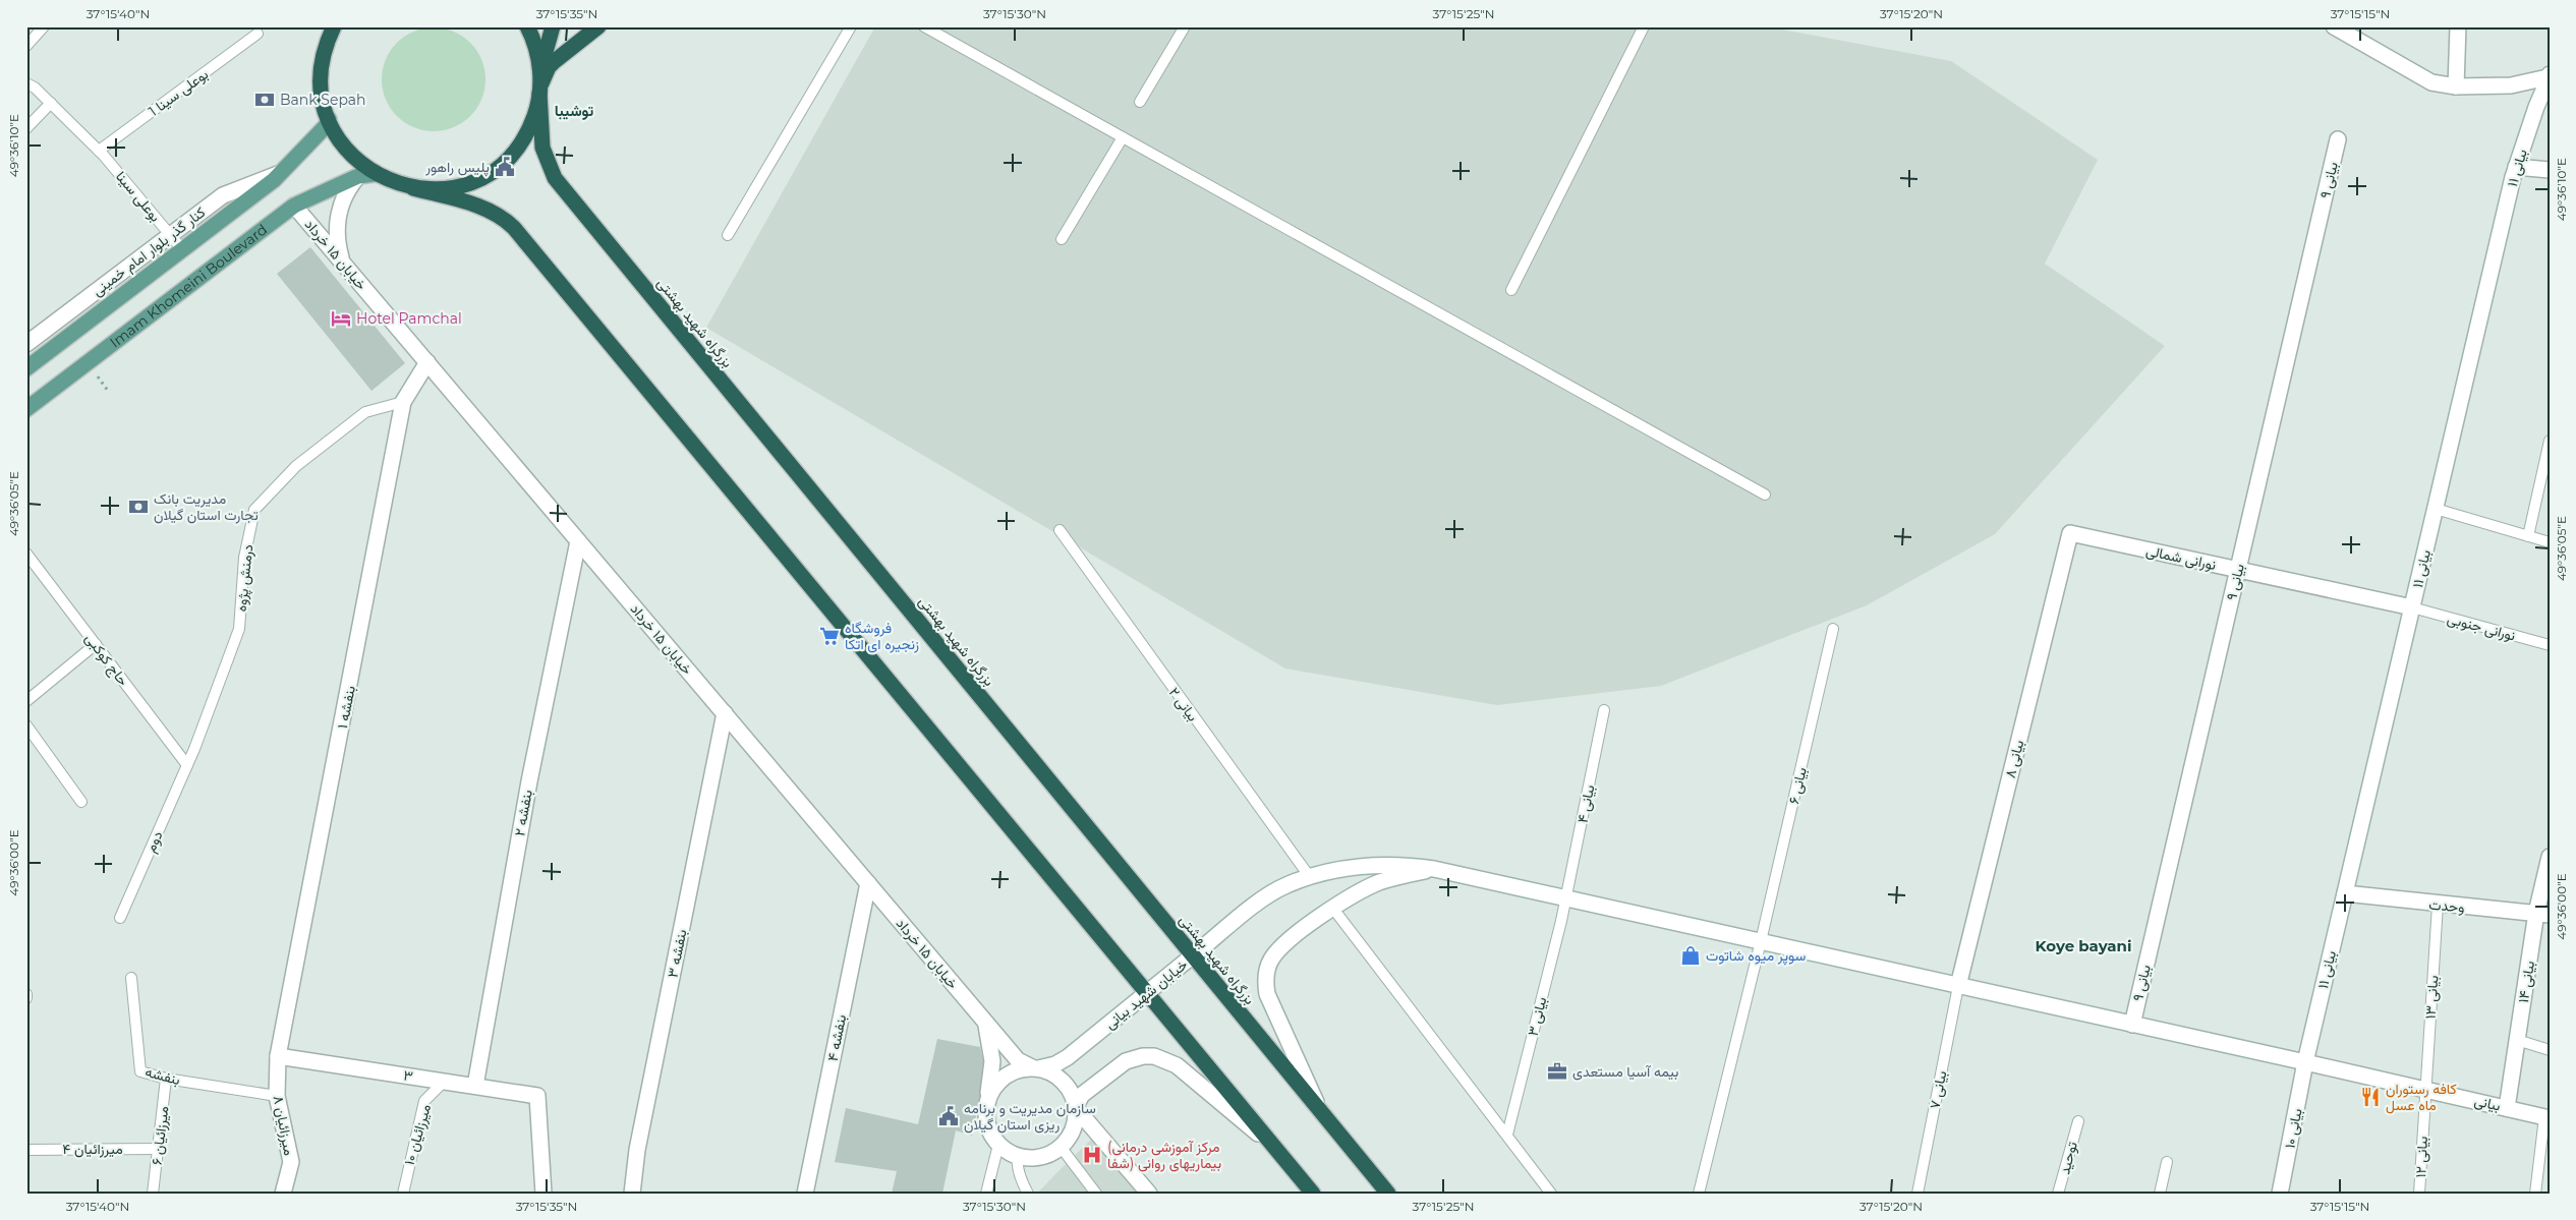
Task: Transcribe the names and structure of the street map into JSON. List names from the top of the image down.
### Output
{
  "streets": {
    "highway": ["بزرگراه شهید بهشتی"],
    "main road": ["Imam Khomeini Boulevard"],
    "street": [
      "بیانی ۱۱",
      "بیانی ۹",
      "کنار گذر بلوار امام خمینی",
      "خیابان ۱۵ خرداد",
      "نورانی شمالی",
      "بنفشه ۱",
      "بیانی ۸",
      "بنفشه ۲",
      "وحدت",
      "بنفشه ۳",
      "بیانی ۱۴",
      "خیابان شهید بیانی",
      "بنفشه ۴",
      "۳",
      "بیانی",
      "میرزائیان ۸",
      "بیانی ۱۰"
    ],
    "lane": [
      "بوعلی سینا 1",
      "بوعلی سینا",
      "درمنش پژوه",
      "نورانی جنوبی",
      "حاج کوکبی",
      "بیانی ۲",
      "بیانی ۶",
      "بیانی ۴",
      "دوم",
      "بیانی ۱۳",
      "بیانی ۳",
      "بنفشه",
      "بیانی ۷",
      "میرزائیان ۱۰",
      "میرزائیان ۶",
      "میرزائیان ۴",
      "بیانی ۱۲",
      "توحید"
    ]
  },
  "crossings": [
    ["بوعلی سینا 1", "بوعلی سینا"],
    ["بیانی ۱۱", "نورانی شمالی"],
    ["بیانی ۱۱", "نورانی جنوبی"],
    ["بیانی ۱۱", "وحدت"],
    ["بیانی ۱۱", "بیانی"],
    ["بیانی ۱۱", "بیانی ۱۰"],
    ["بیانی ۹", "نورانی شمالی"],
    ["بیانی ۹", "بیانی"],
    ["بوعلی سینا", "کنار گذر بلوار امام خمینی"],
    ["خیابان ۱۵ خرداد", "Imam Khomeini Boulevard"],
    ["خیابان ۱۵ خرداد", "بنفشه ۱"],
    ["خیابان ۱۵ خرداد", "بنفشه ۲"],
    ["خیابان ۱۵ خرداد", "بنفشه ۳"],
    ["خیابان ۱۵ خرداد", "خیابان شهید بیانی"],
    ["خیابان ۱۵ خرداد", "بنفشه ۴"],
    ["بزرگراه شهید بهشتی", "خیابان شهید بیانی"],
    ["نورانی شمالی", "نورانی جنوبی"],
    ["نورانی شمالی", "بیانی ۸"],
    ["درمنش پژوه", "حاج کوکبی"],
    ["درمنش پژوه", "بنفشه ۱"],
    ["درمنش پژوه", "دوم"],
    ["حاج کوکبی", "دوم"],
    ["بیانی ۲", "خیابان شهید بیانی"],
    ["بنفشه ۱", "۳"],
    ["بنفشه ۱", "میرزائیان ۸"],
    ["بیانی ۸", "خیابان شهید بیانی"],
    ["بیانی ۸", "بیانی ۷"],
    ["بیانی ۸", "بیانی"],
    ["بیانی ۶", "خیابان شهید بیانی"],
    ["بیانی ۴", "خیابان شهید بیانی"],
    ["بیانی ۴", "بیانی ۳"],
    ["بنفشه ۲", "۳"],
    ["وحدت", "بیانی ۱۴"],
    ["وحدت", "بیانی ۱۳"],
    ["بیانی ۱۴", "بیانی"],
    ["خیابان شهید بیانی", "بیانی ۳"],
    ["خیابان شهید بیانی", "بیانی ۷"],
    ["خیابان شهید بیانی", "بیانی"],
    ["بیانی ۱۳", "بیانی"],
    ["بیانی ۱۳", "بیانی ۱۲"],
    ["بنفشه", "میرزائیان ۸"],
    ["بنفشه", "میرزائیان ۶"],
    ["۳", "میرزائیان ۸"],
    ["۳", "میرزائیان ۱۰"],
    ["بیانی ۷", "بیانی"],
    ["بیانی", "بیانی ۱۰"],
    ["بیانی", "بیانی ۱۲"],
    ["میرزائیان ۶", "میرزائیان ۴"]
  ],
  "districts": ["توشیبا", "Koye bayani"],
  "places": {
    "bank": ["Bank Sepah", "مدیریت بانک تجارت استان گیلان"],
    "public building": ["پلیس راهور", "سازمان مدیریت و برنامه ریزی استان گیلان"],
    "hotel": ["Hotel Pamchal"],
    "supermarket": ["فروشگاه زنجیره ای اتکا"],
    "shop": ["سوپر میوه شاتوت"],
    "office": ["بیمه آسیا مستعدی"],
    "restaurant": ["کافه رستوران ماه عسل"],
    "hospital": ["(مرکز آموزشی درمانی بیماریهای روانی (شفا"]
  },
  "coordinates": [
    "37°15'40\"N",
    "37°15'35\"N",
    "37°15'30\"N",
    "37°15'25\"N",
    "37°15'20\"N",
    "37°15'15\"N",
    "49°36'10\"E",
    "49°36'05\"E",
    "49°36'00\"E"
  ]
}
